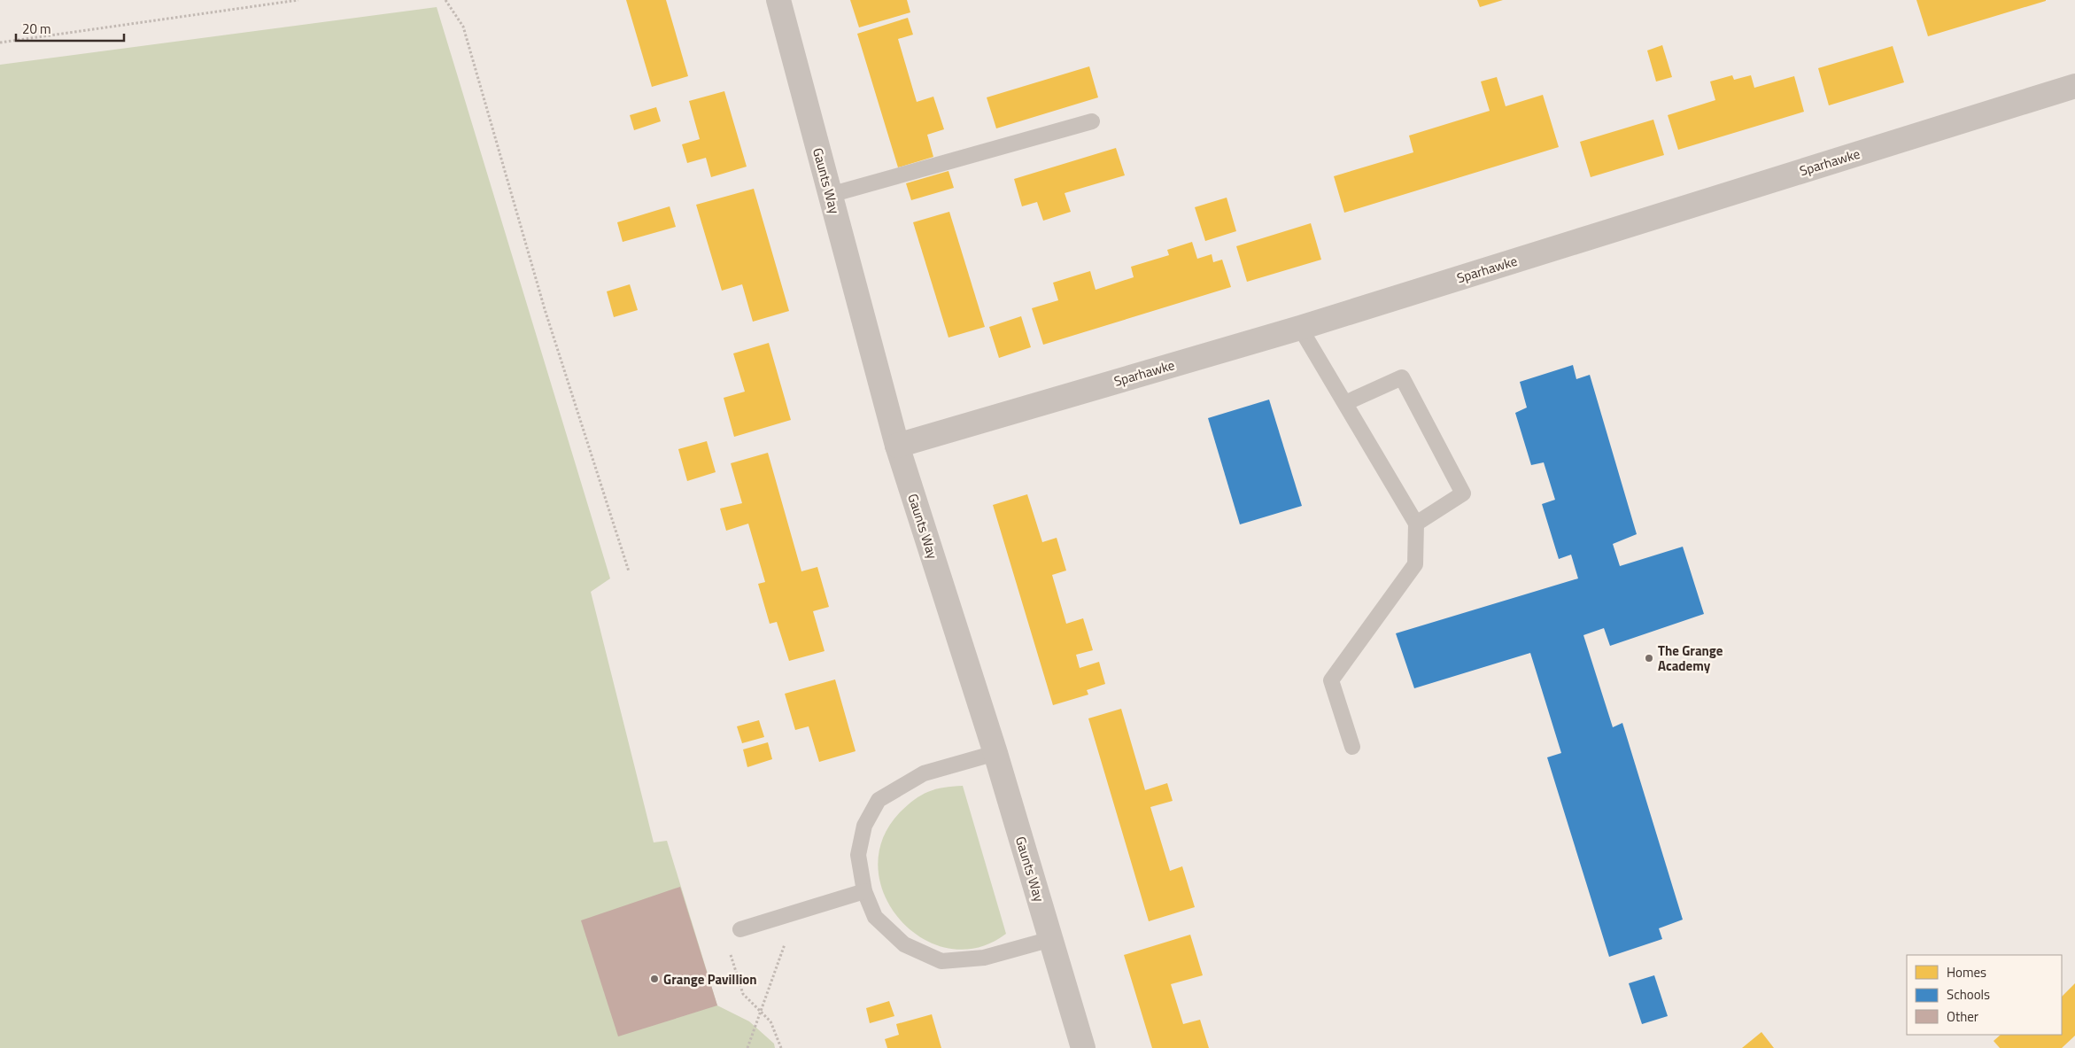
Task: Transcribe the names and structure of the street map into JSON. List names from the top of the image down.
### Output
{
  "streets": {
    "street": ["Sparhawke", "Gaunts Way"]
  },
  "crossings": [
    ["Sparhawke", "Gaunts Way"]
  ],
  "places": ["The Grange Academy", "Grange Pavillion"],
  "legend": ["Homes", "Schools", "Other"],
  "scale_bar": "20 m"
}
